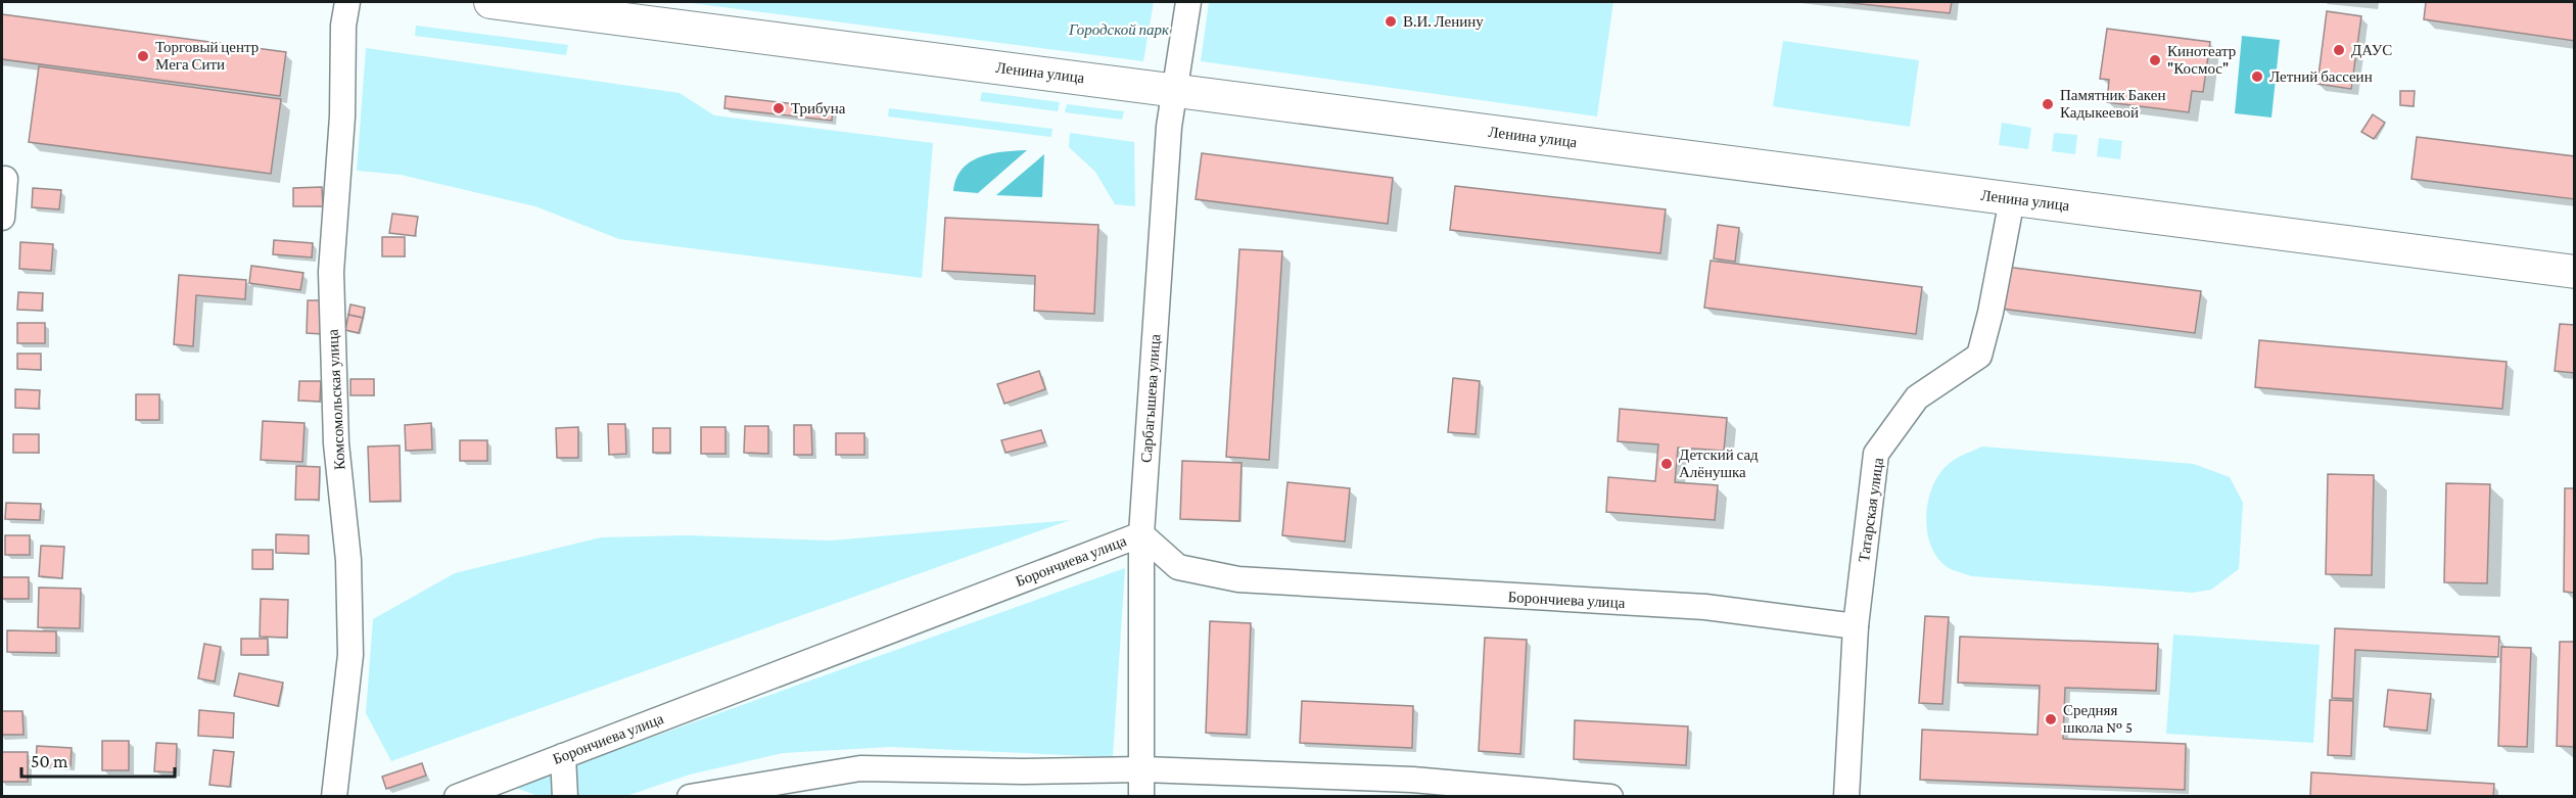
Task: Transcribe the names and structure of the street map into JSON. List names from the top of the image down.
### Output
{
  "streets": {
    "main road": ["Ленина улица"],
    "street": [
      "Сарбагышева улица",
      "Комсомольская улица",
      "Татарская улица",
      "Борончиева улица"
    ]
  },
  "crossings": [
    ["Ленина улица", "Сарбагышева улица"],
    ["Ленина улица", "Татарская улица"],
    ["Сарбагышева улица", "Борончиева улица"],
    ["Татарская улица", "Борончиева улица"]
  ],
  "parks": ["Городской парк"],
  "places": [
    "В.И. Ленину",
    "ДАУС",
    "Торговый центр Мега Сити",
    "Кинотеатр \"Космос\"",
    "Летний бассеин",
    "Памятник Бакен Кадыкеевой",
    "Трибуна",
    "Детский сад Алёнушка",
    "Средняя школа № 5"
  ],
  "scale_bar": "50 m"
}
